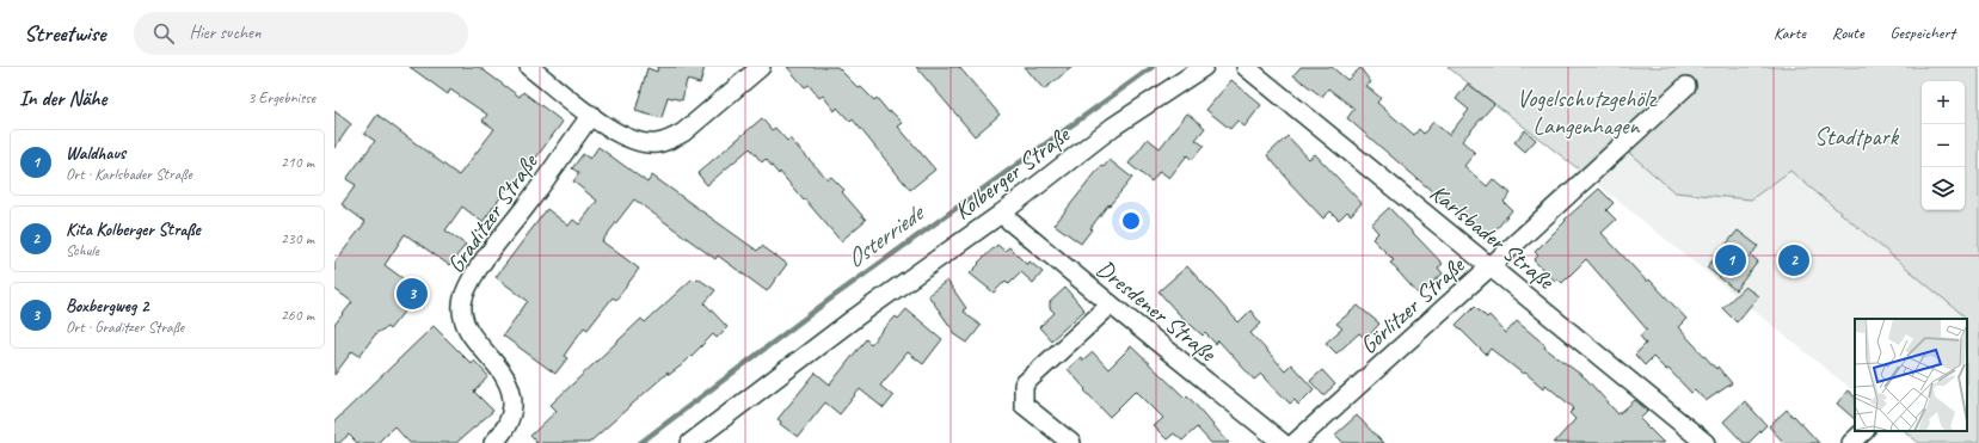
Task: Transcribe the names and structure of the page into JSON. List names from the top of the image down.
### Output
{
  "streets": {
    "street": [
      "Kolberger Straße",
      "Graditzer Straße",
      "Karlsbader Straße",
      "Görlitzer Straße",
      "Dresdener Straße"
    ]
  },
  "crossings": [
    ["Kolberger Straße", "Dresdener Straße"],
    ["Karlsbader Straße", "Görlitzer Straße"]
  ],
  "water": ["Osterriede"],
  "parks": ["Vogelschutzgehölz Langenhagen", "Stadtpark"],
  "page": {
    "header": "Streetwise",
    "search": "Hier suchen",
    "nav": ["Karte", "Route", "Gespeichert"],
    "heading": ["In der Nähe", "3 Ergebnisse"],
    "map_buttons": ["+", "−"],
    "list": [
      {
        "mark": "1",
        "name": "Waldhaus",
        "note": "Ort · Karlsbader Straße",
        "value": "210 m"
      },
      {
        "mark": "2",
        "name": "Kita Kolberger Straße",
        "note": "Schule",
        "value": "230 m"
      },
      {
        "mark": "3",
        "name": "Boxbergweg 2",
        "note": "Ort · Graditzer Straße",
        "value": "260 m"
      }
    ],
    "pins": ["1", "2", "3"]
  }
}
